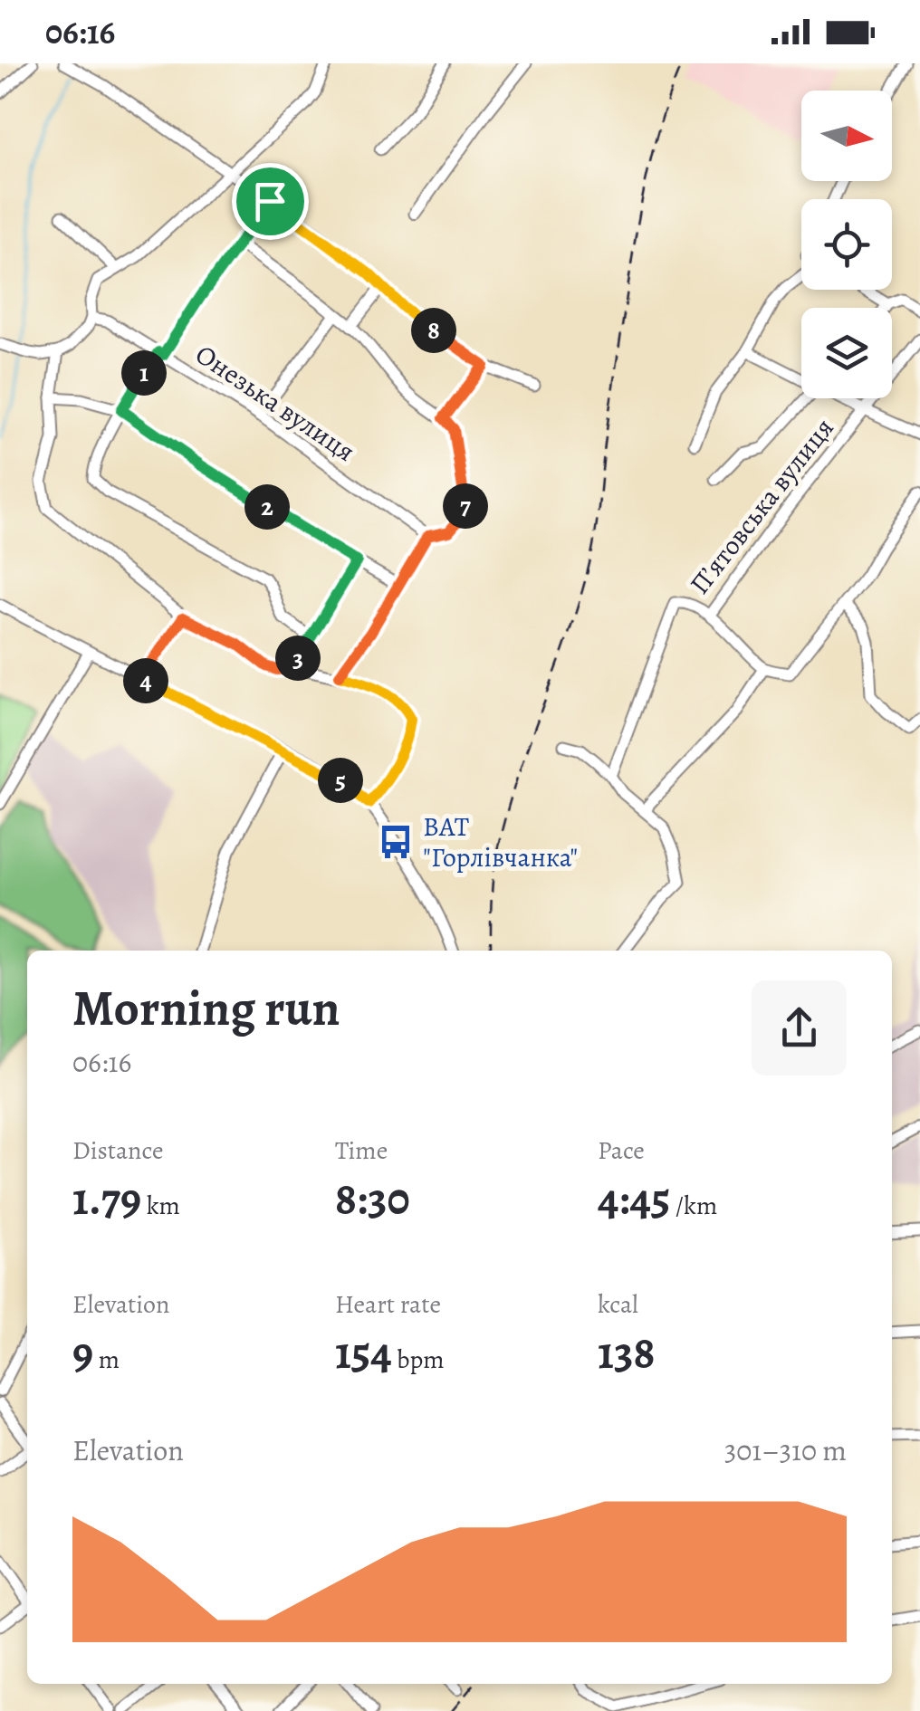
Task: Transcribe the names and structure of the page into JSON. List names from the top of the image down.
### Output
{
  "streets": {
    "street": ["Онезька вулиця", "П’ятовська вулиця"]
  },
  "places": {
    "bus stop": ["ВАТ \"Горлівчанка\""]
  },
  "north": "right",
  "page": {
    "status": "06:16",
    "pins": [
      "8",
      "1",
      "7",
      "2",
      "3",
      "4",
      "5"
    ],
    "heading": ["Morning run", "06:16"],
    "stats": [
      ["Distance", "1.79 km"],
      ["Time", "8:30"],
      ["Pace", "4:45 /km"],
      ["Elevation", "9 m"],
      ["Heart rate", "154 bpm"],
      ["kcal", "138"]
    ],
    "chart": ["Elevation", "301–310 m"]
  }
}
